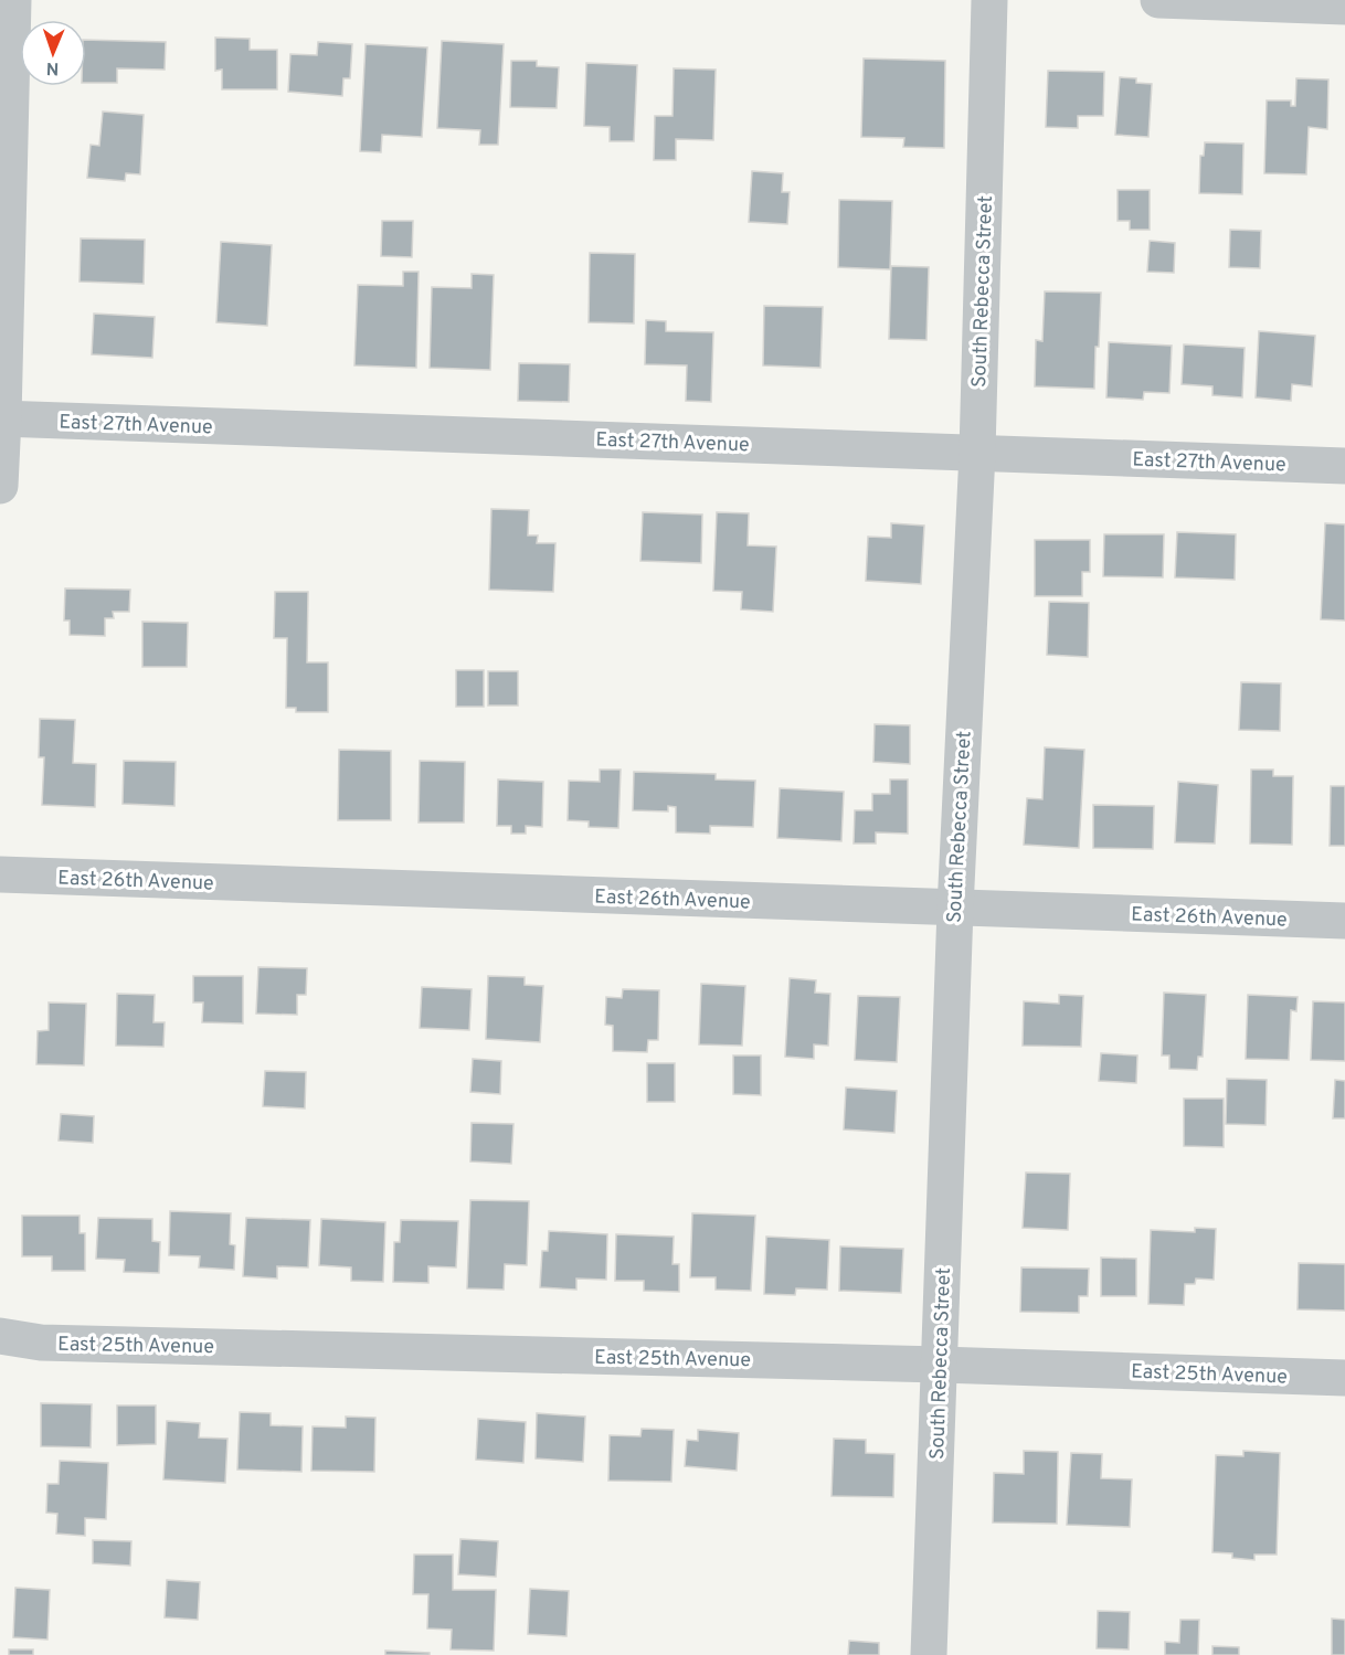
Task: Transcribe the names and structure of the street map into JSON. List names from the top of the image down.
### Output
{
  "streets": {
    "street": [
      "South Rebecca Street",
      "East 27th Avenue",
      "East 26th Avenue",
      "East 25th Avenue"
    ]
  },
  "crossings": [
    ["South Rebecca Street", "East 27th Avenue"],
    ["South Rebecca Street", "East 26th Avenue"],
    ["South Rebecca Street", "East 25th Avenue"]
  ],
  "north": "bottom"
}
